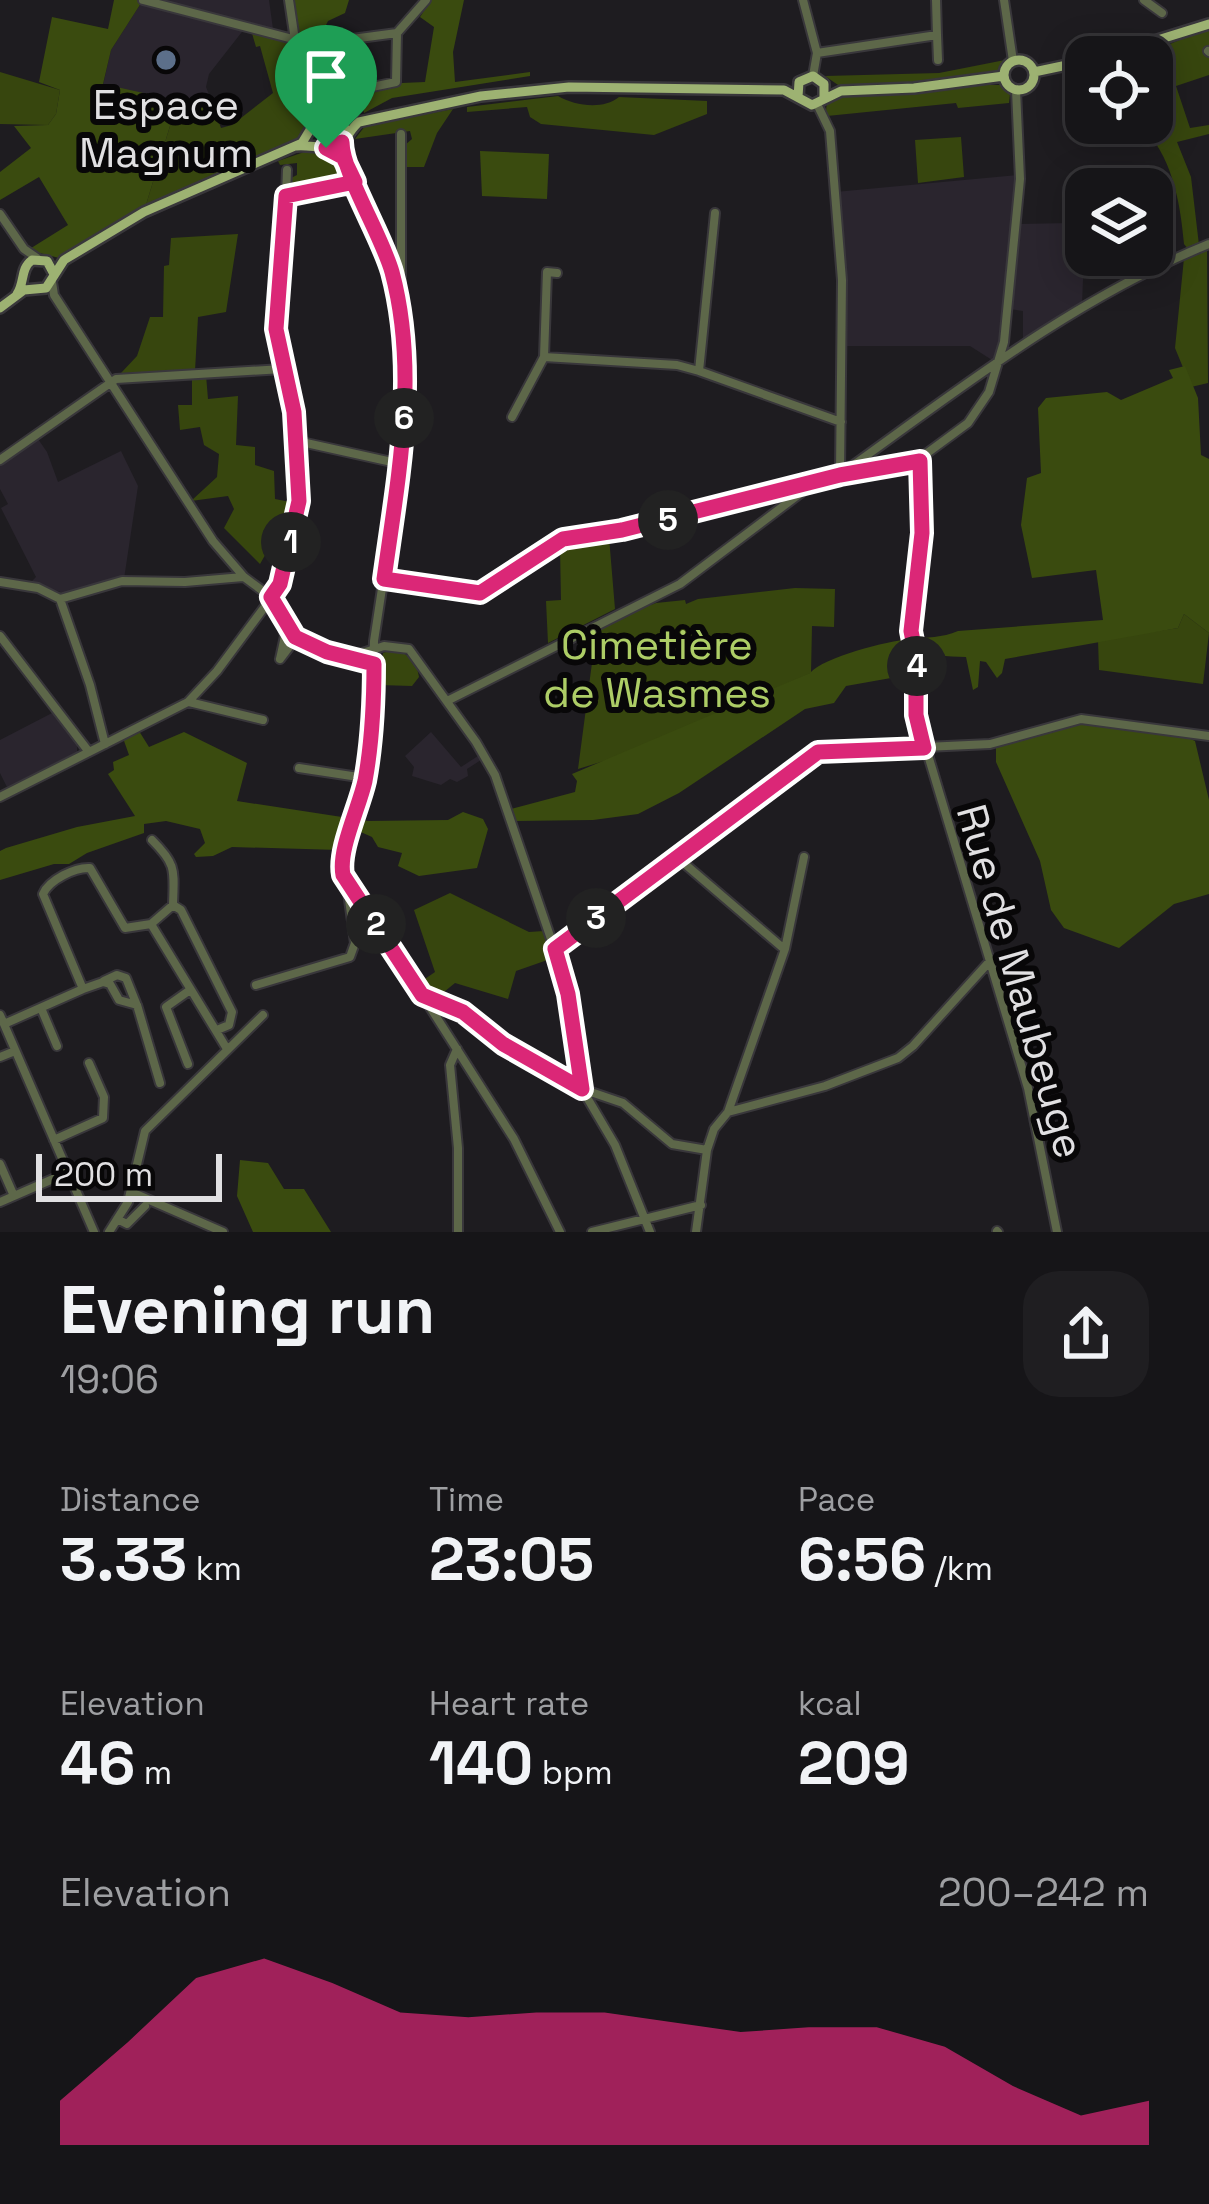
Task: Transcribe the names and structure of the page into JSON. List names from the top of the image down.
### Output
{
  "streets": {
    "street": ["Rue de Maubeuge"]
  },
  "parks": ["Cimetière de Wasmes"],
  "places": ["Espace Magnum"],
  "scale_bar": "200 m",
  "page": {
    "pins": [
      "6",
      "5",
      "1",
      "4",
      "3",
      "2"
    ],
    "scale": "200 m",
    "heading": ["Evening run", "19:06"],
    "stats": [
      ["Distance", "3.33 km"],
      ["Time", "23:05"],
      ["Pace", "6:56 /km"],
      ["Elevation", "46 m"],
      ["Heart rate", "140 bpm"],
      ["kcal", "209"]
    ],
    "chart": ["Elevation", "200–242 m"]
  }
}
